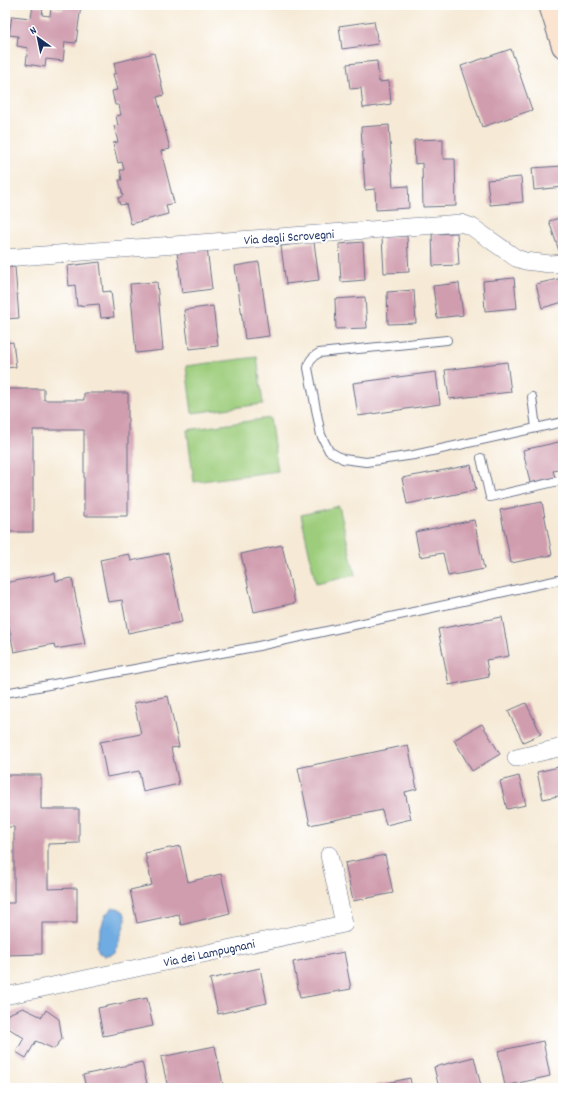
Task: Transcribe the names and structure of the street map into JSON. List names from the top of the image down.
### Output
{
  "streets": {
    "street": ["Via degli Scrovegni", "Via dei Lampugnani"]
  },
  "north": "top left"
}
